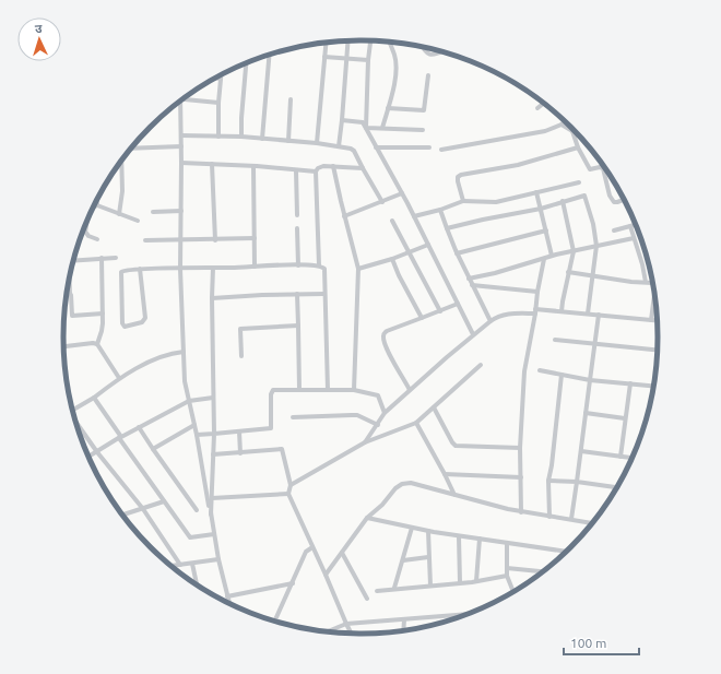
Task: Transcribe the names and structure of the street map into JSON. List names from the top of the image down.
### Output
{
  "scale_bar": "100 m",
  "north": "top"
}
